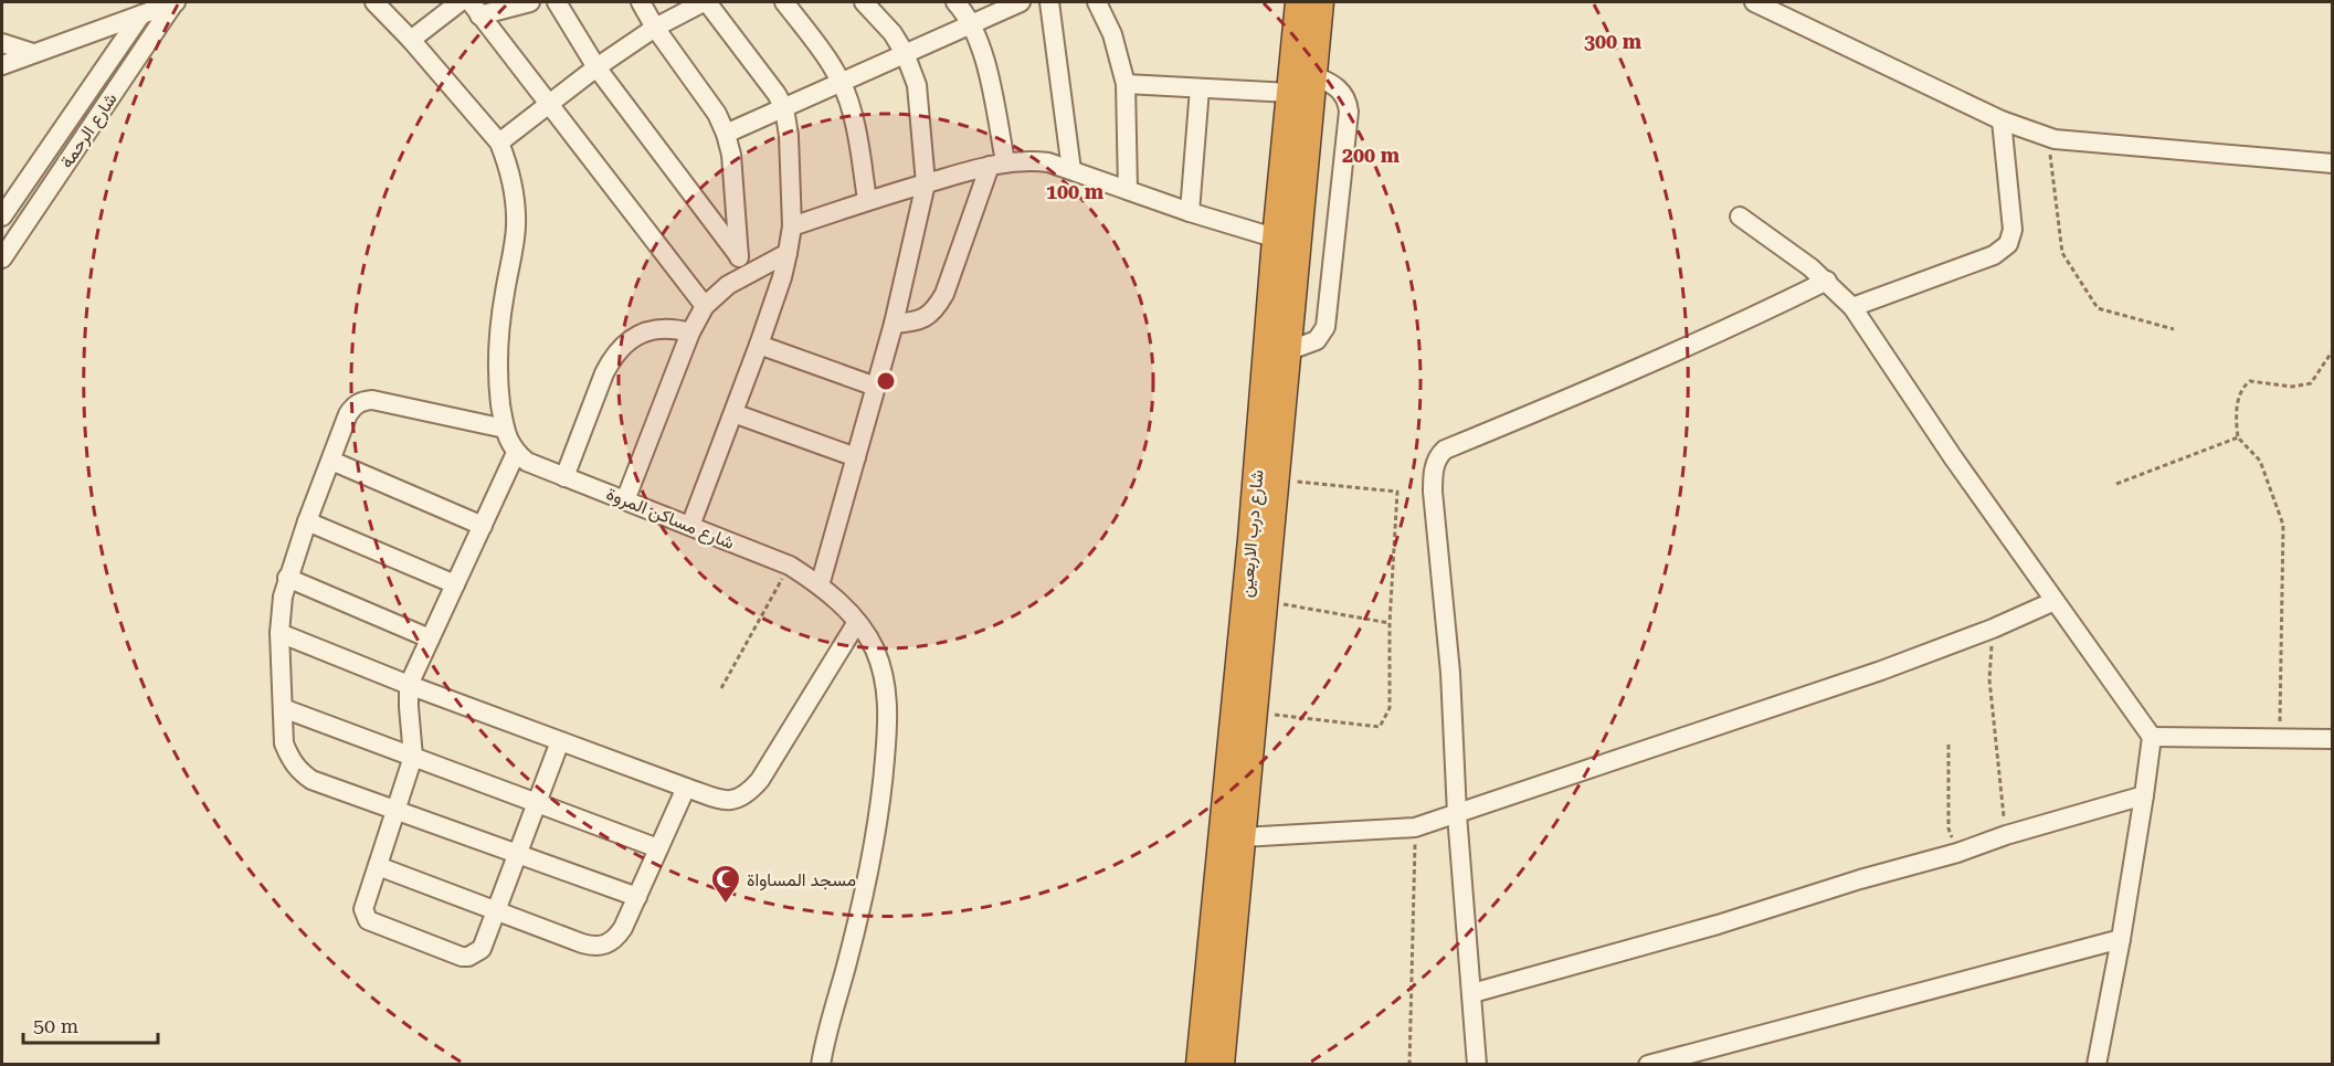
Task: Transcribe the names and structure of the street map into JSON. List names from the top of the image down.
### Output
{
  "streets": {
    "highway": ["شارع درب الاربعين"],
    "street": ["شارع الرحمة", "شارع مساكن المروة"]
  },
  "places": {
    "mosque": ["مسجد المساواة"]
  },
  "scale_bar": "50 m",
  "rings": ["300 m", "200 m", "100 m"]
}
